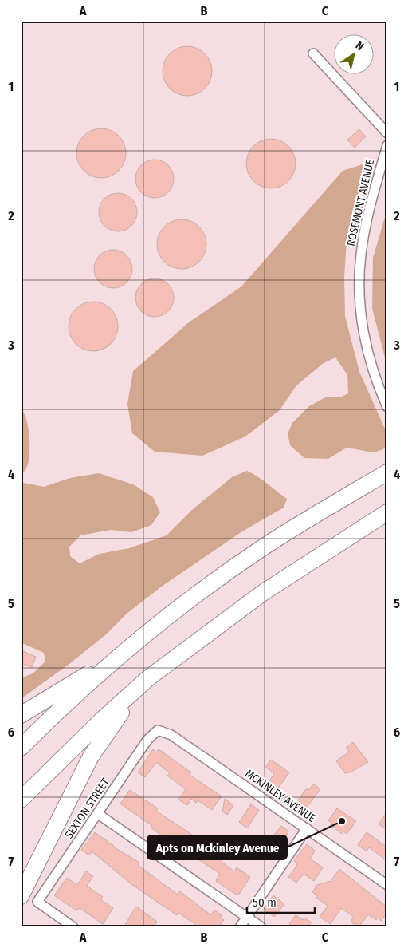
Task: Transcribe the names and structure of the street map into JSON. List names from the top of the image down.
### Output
{
  "streets": {
    "street": ["ROSEMONT AVENUE", "MCKINLEY AVENUE", "SEXTON STREET"]
  },
  "crossings": [
    ["MCKINLEY AVENUE", "SEXTON STREET"]
  ],
  "places": ["Apts on Mckinley Avenue"],
  "scale_bar": "50 m",
  "north": "top right",
  "grid": {
    "columns": ["A", "B", "C"],
    "rows": [
      "1",
      "2",
      "3",
      "4",
      "5",
      "6",
      "7"
    ]
  }
}
